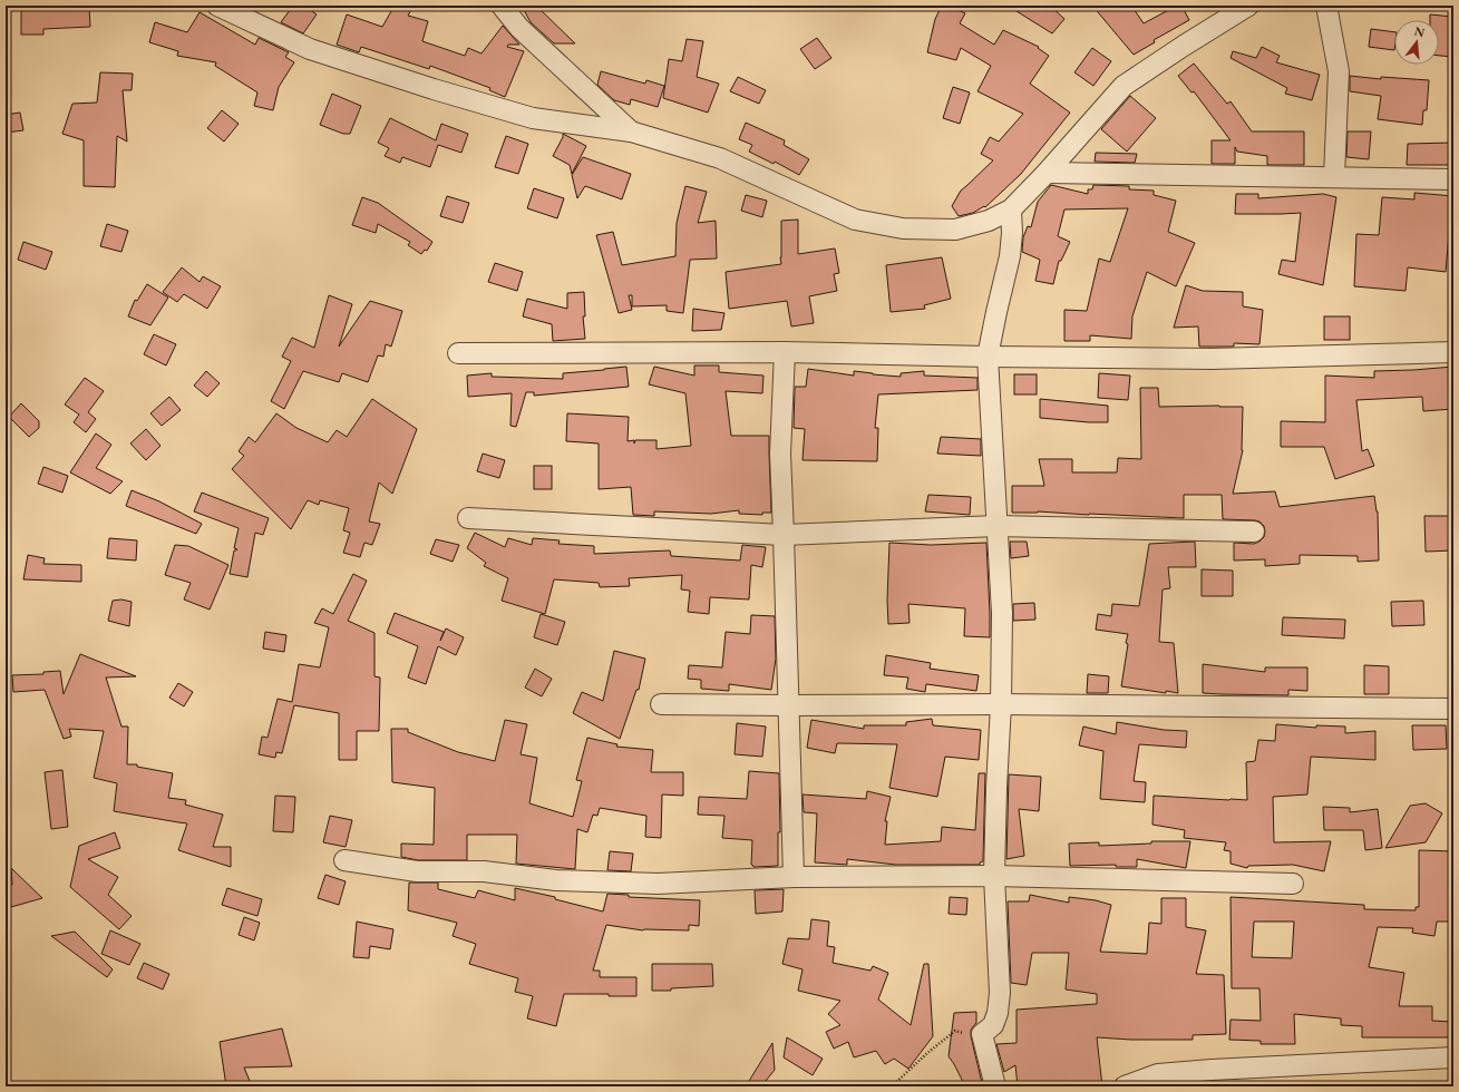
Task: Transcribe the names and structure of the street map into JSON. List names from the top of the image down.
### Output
{
  "north": "top"
}
